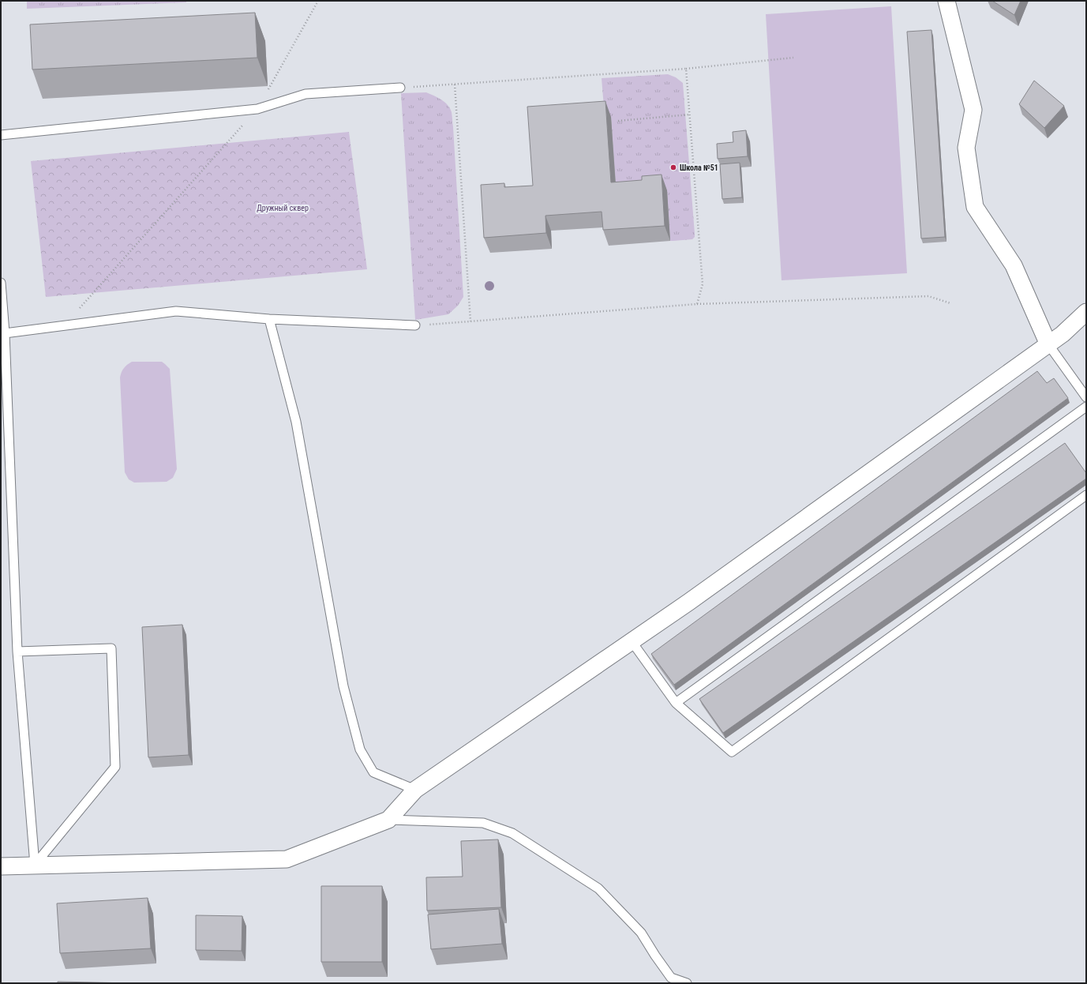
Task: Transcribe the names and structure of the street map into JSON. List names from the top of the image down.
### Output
{
  "parks": ["Дружный сквер"],
  "places": ["Школа №51"]
}
